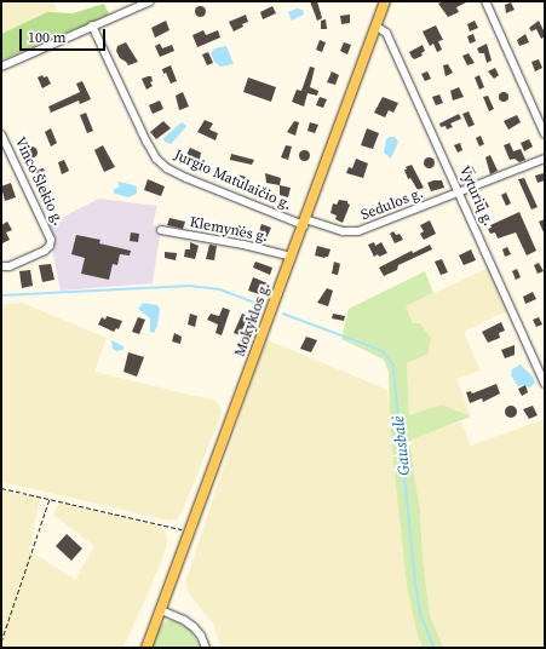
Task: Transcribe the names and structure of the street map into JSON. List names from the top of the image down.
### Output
{
  "streets": {
    "main road": ["Mokyklos g."],
    "street": [
      "Jurgio Matulaičio g.",
      "Vinco Šlekio g.",
      "Vyturių g.",
      "Sedulos g.",
      "Klemynės g."
    ]
  },
  "crossings": [
    ["Jurgio Matulaičio g.", "Sedulos g."],
    ["Jurgio Matulaičio g.", "Mokyklos g."],
    ["Vyturių g.", "Sedulos g."],
    ["Vyturių g.", "Mokyklos g."],
    ["Sedulos g.", "Mokyklos g."],
    ["Klemynės g.", "Mokyklos g."]
  ],
  "water": ["Gausbalė"],
  "scale_bar": "100 m"
}
